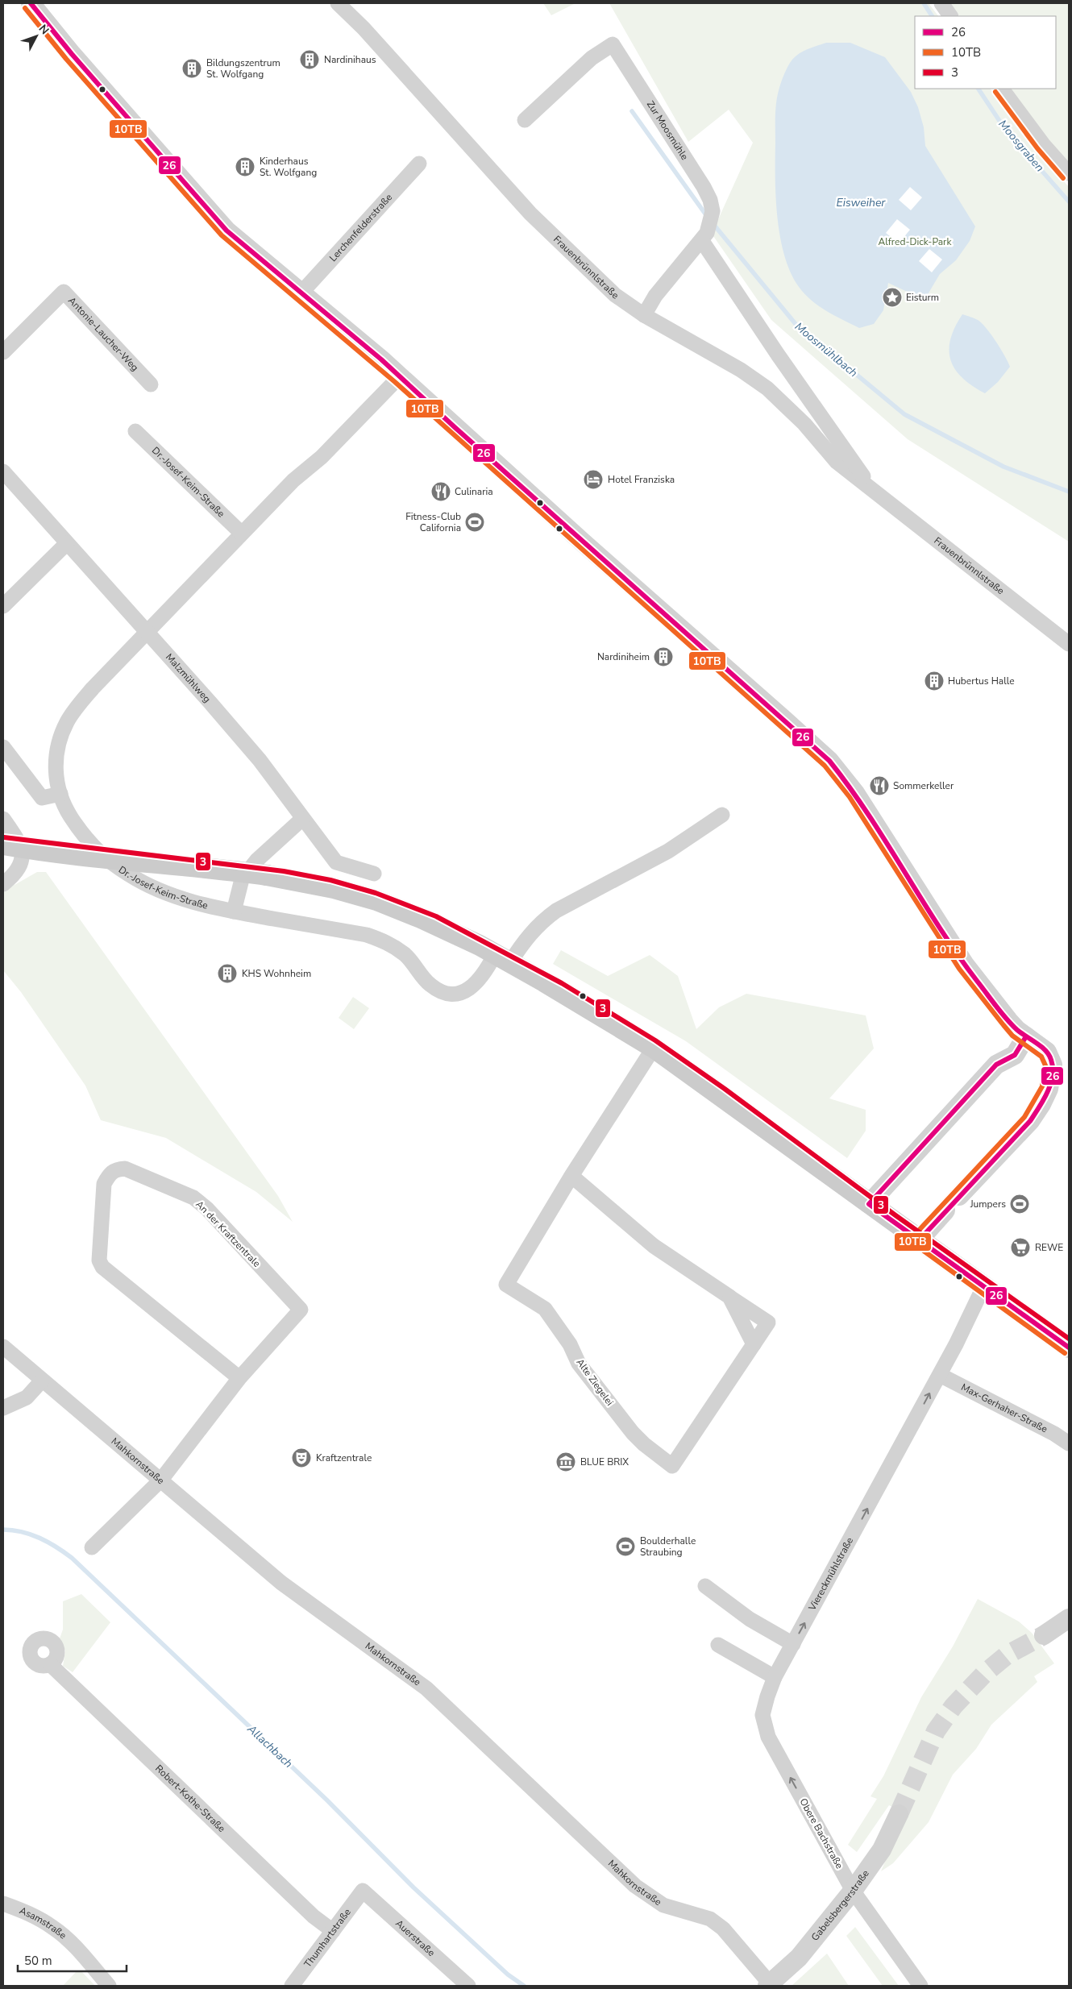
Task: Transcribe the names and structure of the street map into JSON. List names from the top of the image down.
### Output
{
  "streets": {
    "street": [
      "Zur Moosmühle",
      "Lerchenfelderstraße",
      "Frauenbrünnlstraße",
      "Antonie-Laucher-Weg",
      "Dr.-Josef-Keim-Straße",
      "Malzmühlweg",
      "An der Kraftzentrale",
      "Alte Ziegelei",
      "Max-Gerhaher-Straße",
      "Mahkornstraße",
      "Viereckmühlstraße",
      "Robert-Kothe-Straße",
      "Obere Bachstraße",
      "Gabelsbergerstraße",
      "Asamstraße",
      "Thumhartstraße",
      "Auerstraße"
    ]
  },
  "crossings": [
    ["Zur Moosmühle", "Frauenbrünnlstraße"],
    ["Dr.-Josef-Keim-Straße", "Malzmühlweg"],
    ["An der Kraftzentrale", "Mahkornstraße"],
    ["Max-Gerhaher-Straße", "Viereckmühlstraße"],
    ["Mahkornstraße", "Gabelsbergerstraße"],
    ["Viereckmühlstraße", "Obere Bachstraße"],
    ["Robert-Kothe-Straße", "Thumhartstraße"],
    ["Obere Bachstraße", "Gabelsbergerstraße"],
    ["Thumhartstraße", "Auerstraße"]
  ],
  "one_way": ["Viereckmühlstraße", "Obere Bachstraße"],
  "water": [
    "Moosgraben",
    "Eisweiher",
    "Moosmühlbach",
    "Allachbach"
  ],
  "parks": ["Alfred-Dick-Park"],
  "places": {
    "building": [
      "Nardinihaus",
      "Bildungszentrum St. Wolfgang",
      "Kinderhaus St. Wolfgang",
      "Nardiniheim",
      "Hubertus Halle",
      "KHS Wohnheim"
    ],
    "place": ["Eisturm"],
    "hotel": ["Hotel Franziska"],
    "restaurant": ["Culinaria", "Sommerkeller"],
    "sports": ["Fitness-Club California", "Jumpers", "Boulderhalle Straubing"],
    "supermarket": ["REWE"],
    "theatre": ["Kraftzentrale"],
    "museum": ["BLUE BRIX"]
  },
  "lines": ["transit line 26", "transit line 10TB", "transit line 3"],
  "legend": ["26", "10TB", "3"],
  "scale_bar": "50 m",
  "north": "top right"
}
